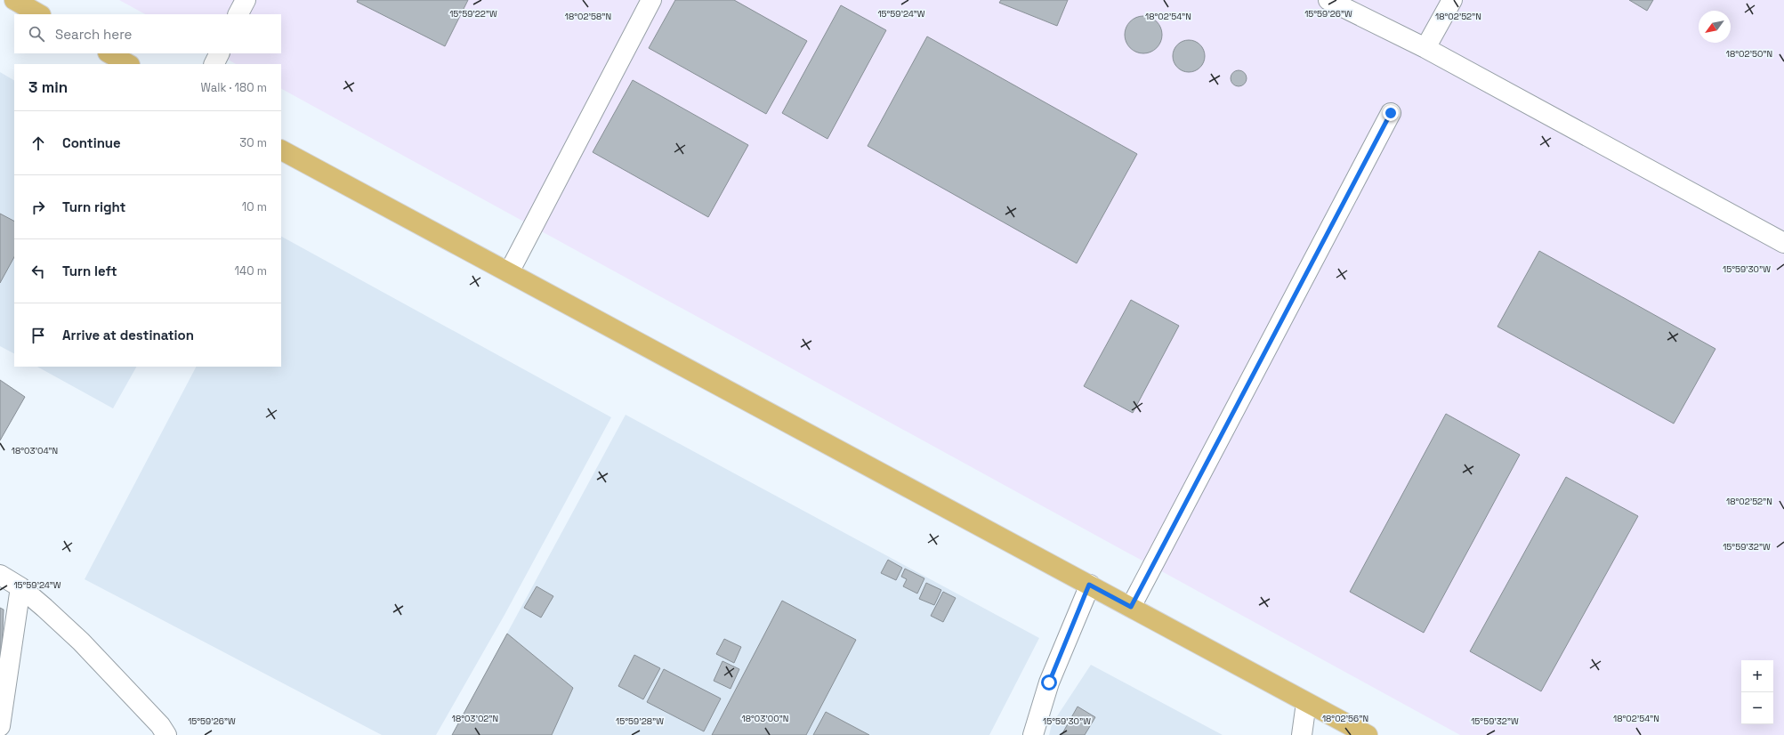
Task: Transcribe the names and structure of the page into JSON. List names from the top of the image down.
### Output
{
  "north": "bottom left",
  "page": {
    "search": "Search here",
    "heading": ["3 min", "Walk · 180 m"],
    "list": [
      ["Continue", "30 m"],
      ["Turn right", "10 m"],
      ["Turn left", "140 m"],
      "Arrive at destination"
    ],
    "map_buttons": ["+", "−"]
  },
  "coordinates": [
    "15°59'22\"W",
    "15°59'24\"W",
    "15°59'26\"W",
    "18°02'58\"N",
    "18°02'54\"N",
    "18°02'52\"N",
    "18°02'50\"N",
    "15°59'30\"W",
    "18°03'04\"N",
    "15°59'32\"W",
    "18°03'02\"N",
    "18°03'00\"N",
    "18°02'56\"N",
    "15°59'28\"W"
  ]
}
